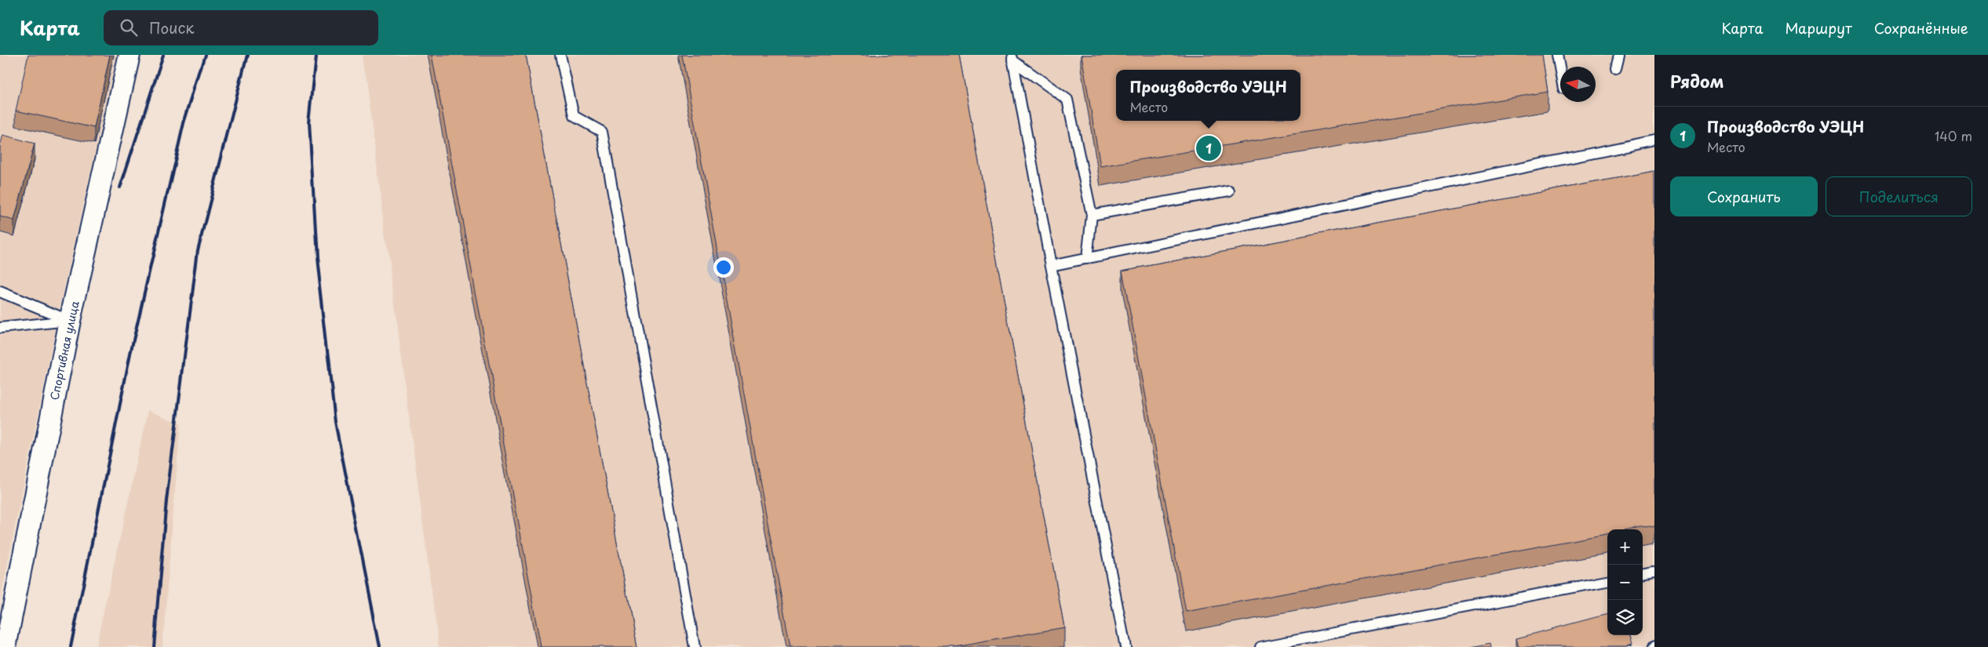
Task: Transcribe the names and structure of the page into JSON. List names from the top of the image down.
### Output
{
  "streets": {
    "street": ["Спортивная улица"]
  },
  "north": "left",
  "page": {
    "header": "Карта",
    "search": "Поиск",
    "nav": ["Карта", "Маршрут", "Сохранённые"],
    "heading": "Рядом",
    "popup": ["Производство УЭЦН", "Место"],
    "list": [
      {
        "mark": "1",
        "name": "Производство УЭЦН",
        "note": "Место",
        "value": "140 m"
      }
    ],
    "pins": "1",
    "buttons": ["Сохранить", "Поделиться"],
    "map_buttons": ["+", "−"]
  }
}
